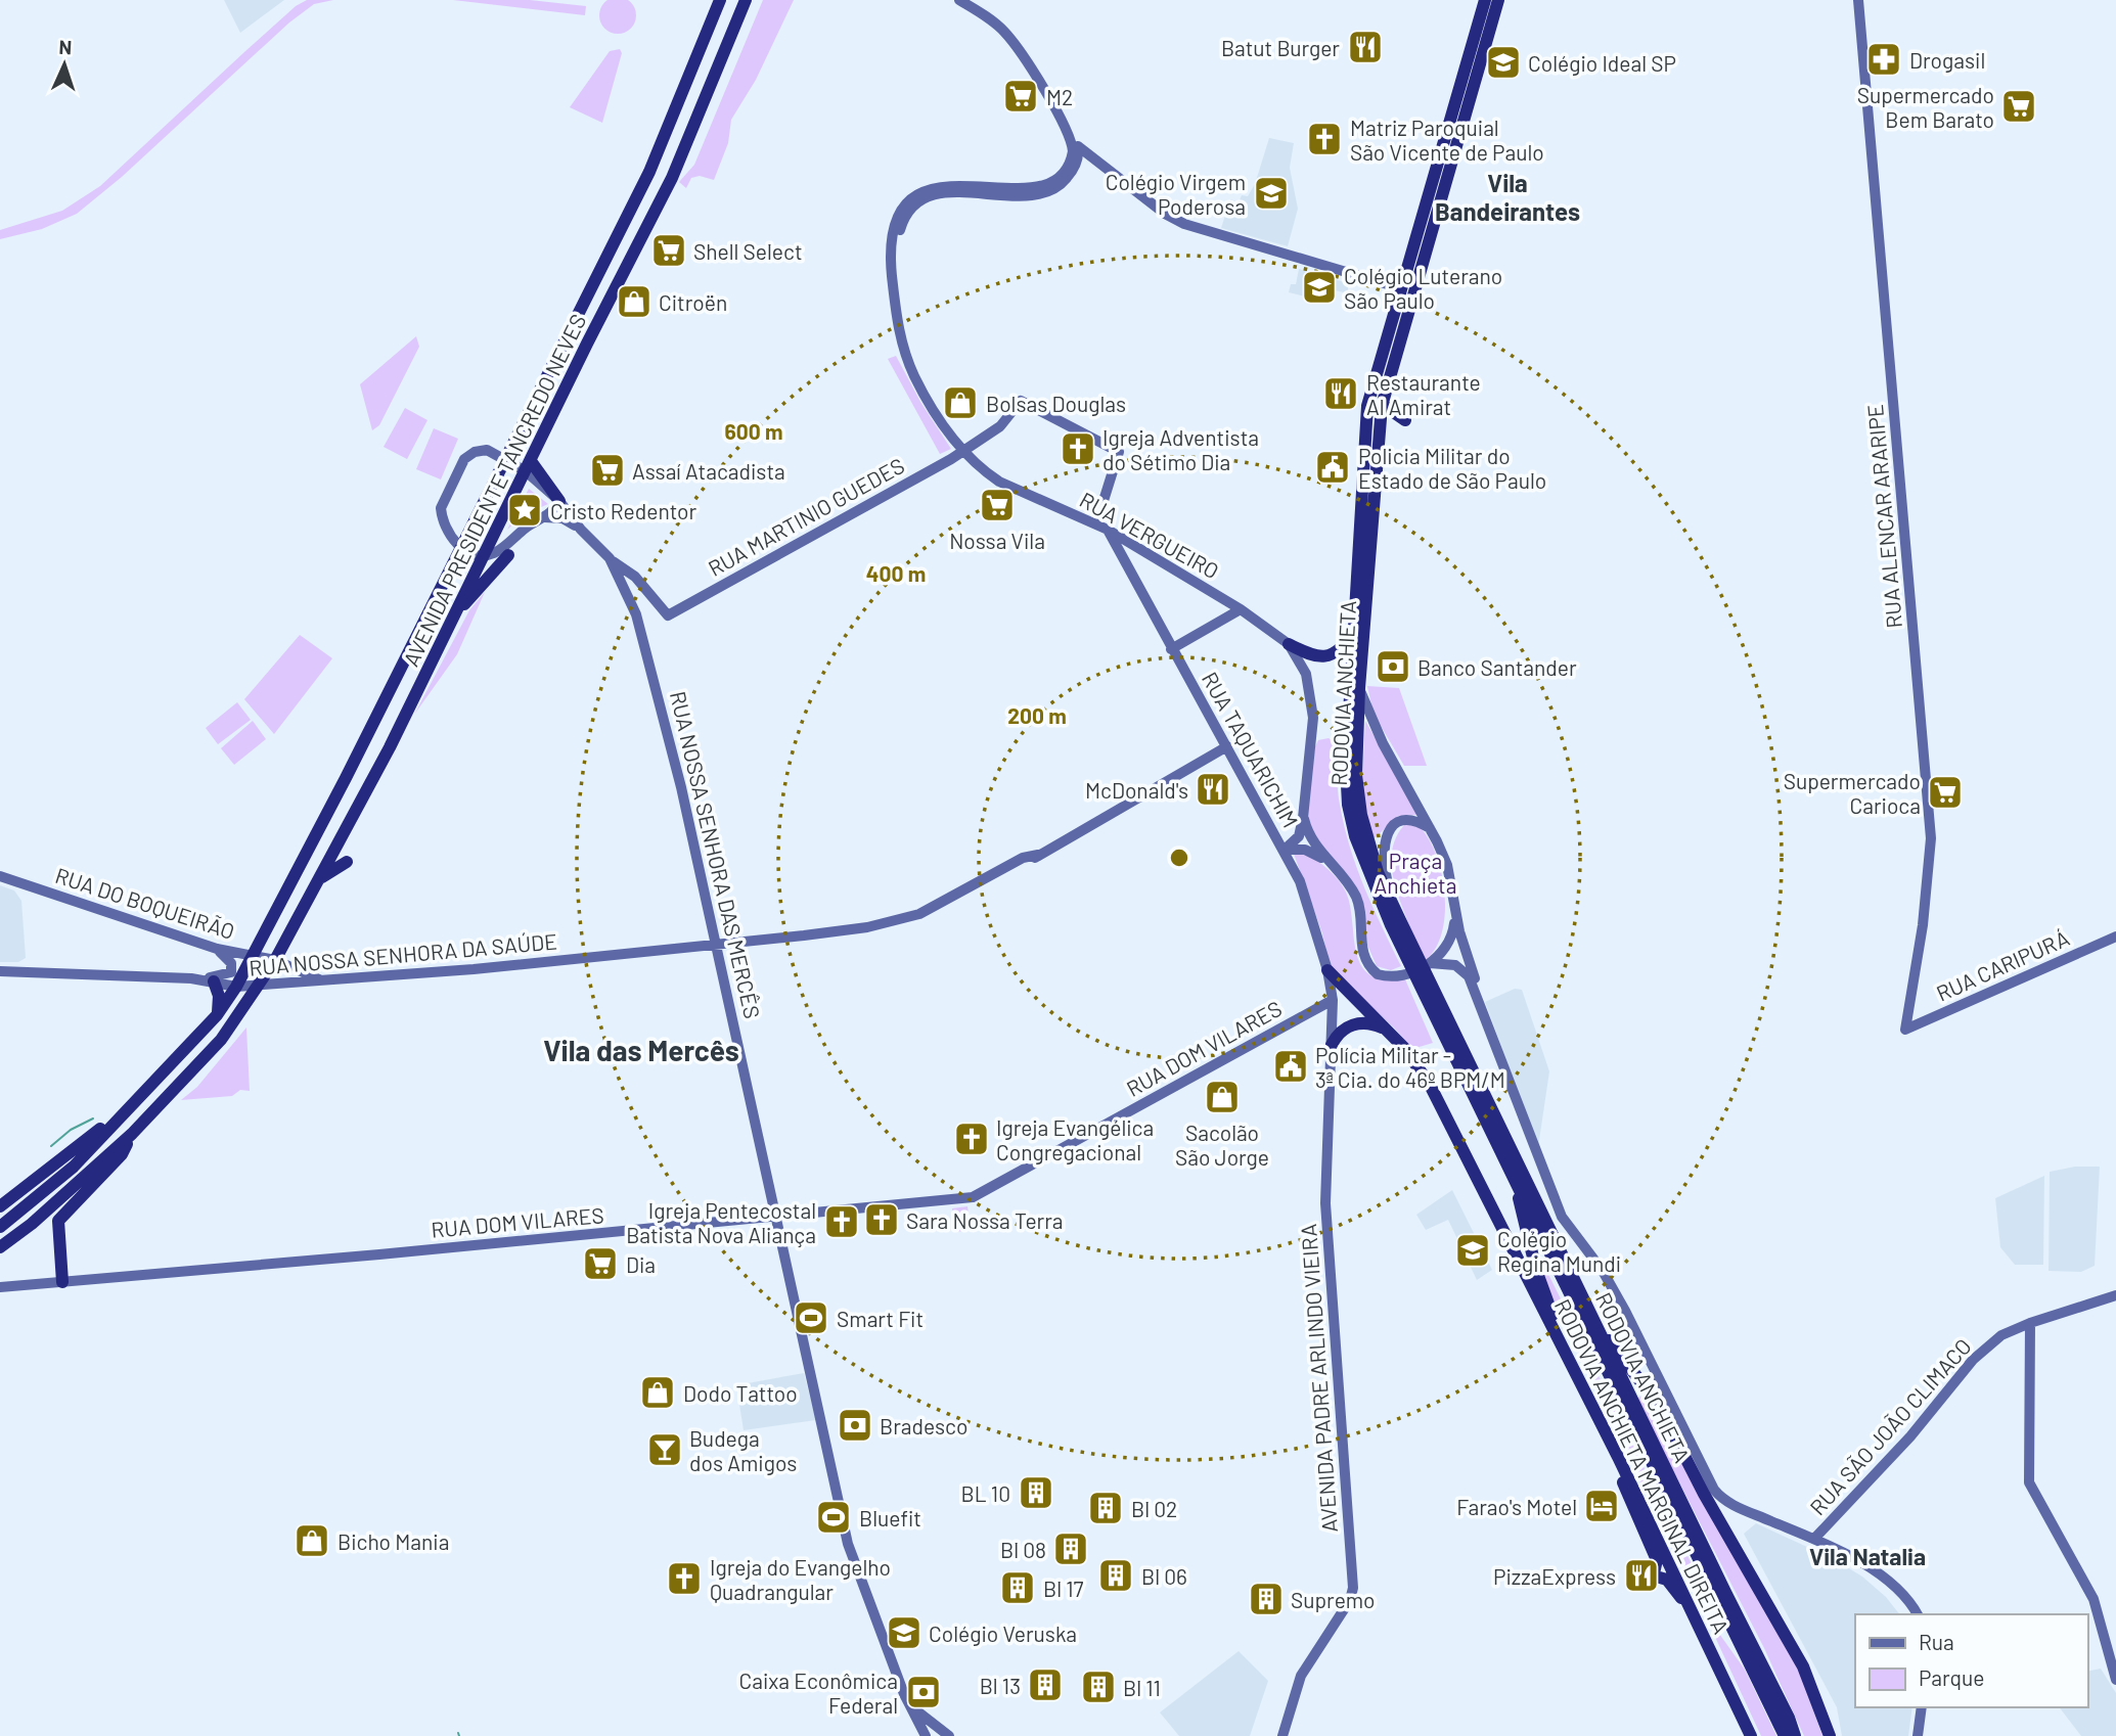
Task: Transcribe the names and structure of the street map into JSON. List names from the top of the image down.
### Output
{
  "streets": {
    "highway": ["AVENIDA PRESIDENTE TANCREDO NEVES", "RODOVIA ANCHIETA", "RODOVIA ANCHIETA MARGINAL DIREITA"],
    "main road": [
      "RUA MARTINIO GUEDES",
      "RUA ALENCAR ARARIPE",
      "RUA VERGUEIRO",
      "RUA TAQUARICHIM",
      "RUA NOSSA SENHORA DAS MERCÊS",
      "RUA DO BOQUEIRÃO",
      "RUA NOSSA SENHORA DA SAÚDE",
      "RUA CARIPURÁ",
      "RUA DOM VILARES",
      "AVENIDA PADRE ARLINDO VIEIRA",
      "RUA SÃO JOÃO CLIMACO"
    ]
  },
  "crossings": [
    ["AVENIDA PRESIDENTE TANCREDO NEVES", "RUA DO BOQUEIRÃO"],
    ["AVENIDA PRESIDENTE TANCREDO NEVES", "RUA NOSSA SENHORA DA SAÚDE"],
    ["RUA MARTINIO GUEDES", "RUA VERGUEIRO"],
    ["RUA MARTINIO GUEDES", "RUA NOSSA SENHORA DAS MERCÊS"],
    ["RUA ALENCAR ARARIPE", "RUA CARIPURÁ"],
    ["RUA VERGUEIRO", "RUA TAQUARICHIM"],
    ["RUA TAQUARICHIM", "RUA NOSSA SENHORA DA SAÚDE"],
    ["RUA TAQUARICHIM", "RUA DOM VILARES"],
    ["RUA TAQUARICHIM", "AVENIDA PADRE ARLINDO VIEIRA"],
    ["RUA TAQUARICHIM", "RODOVIA ANCHIETA MARGINAL DIREITA"],
    ["RUA NOSSA SENHORA DAS MERCÊS", "RUA NOSSA SENHORA DA SAÚDE"],
    ["RUA NOSSA SENHORA DAS MERCÊS", "RUA DOM VILARES"],
    ["RUA DO BOQUEIRÃO", "RUA NOSSA SENHORA DA SAÚDE"],
    ["RUA DOM VILARES", "AVENIDA PADRE ARLINDO VIEIRA"]
  ],
  "districts": ["Vila Bandeirantes", "Vila das Mercês", "Vila Natalia"],
  "parks": ["Praça Anchieta"],
  "places": {
    "restaurant": [
      "Batut Burger",
      "Restaurante Al Amirat",
      "McDonald's",
      "PizzaExpress"
    ],
    "pharmacy": ["Drogasil"],
    "school or university": [
      "Colégio Ideal SP",
      "Colégio Virgem Poderosa",
      "Colégio Luterano São Paulo",
      "Colégio Regina Mundi",
      "Colégio Veruska"
    ],
    "supermarket": [
      "M2",
      "Supermercado Bem Barato",
      "Shell Select",
      "Assaí Atacadista",
      "Nossa Vila",
      "Supermercado Carioca",
      "Dia"
    ],
    "church": [
      "Matriz Paroquial São Vicente de Paulo",
      "Igreja Adventista do Sétimo Dia",
      "Igreja Evangélica Congregacional",
      "Sara Nossa Terra",
      "Igreja Pentecostal Batista Nova Aliança",
      "Igreja do Evangelho Quadrangular"
    ],
    "shop": [
      "Citroën",
      "Bolsas Douglas",
      "Sacolão São Jorge",
      "Dodo Tattoo",
      "Bicho Mania"
    ],
    "public building": ["Policia Militar do Estado de São Paulo", "Polícia Militar - 3ª Cia. do 46º BPM/M"],
    "place": ["Cristo Redentor"],
    "bank": ["Banco Santander", "Bradesco", "Caixa Econômica Federal"],
    "sports": ["Smart Fit", "Bluefit"],
    "bar": ["Budega dos Amigos"],
    "building": [
      "BL 10",
      "Bl 02",
      "Bl 08",
      "Bl 06",
      "Bl 17",
      "Supremo",
      "Bl 13",
      "Bl 11"
    ],
    "hotel": ["Farao's Motel"]
  },
  "legend": ["Rua", "Parque"],
  "north": "top",
  "rings": ["600 m", "400 m", "200 m"]
}
